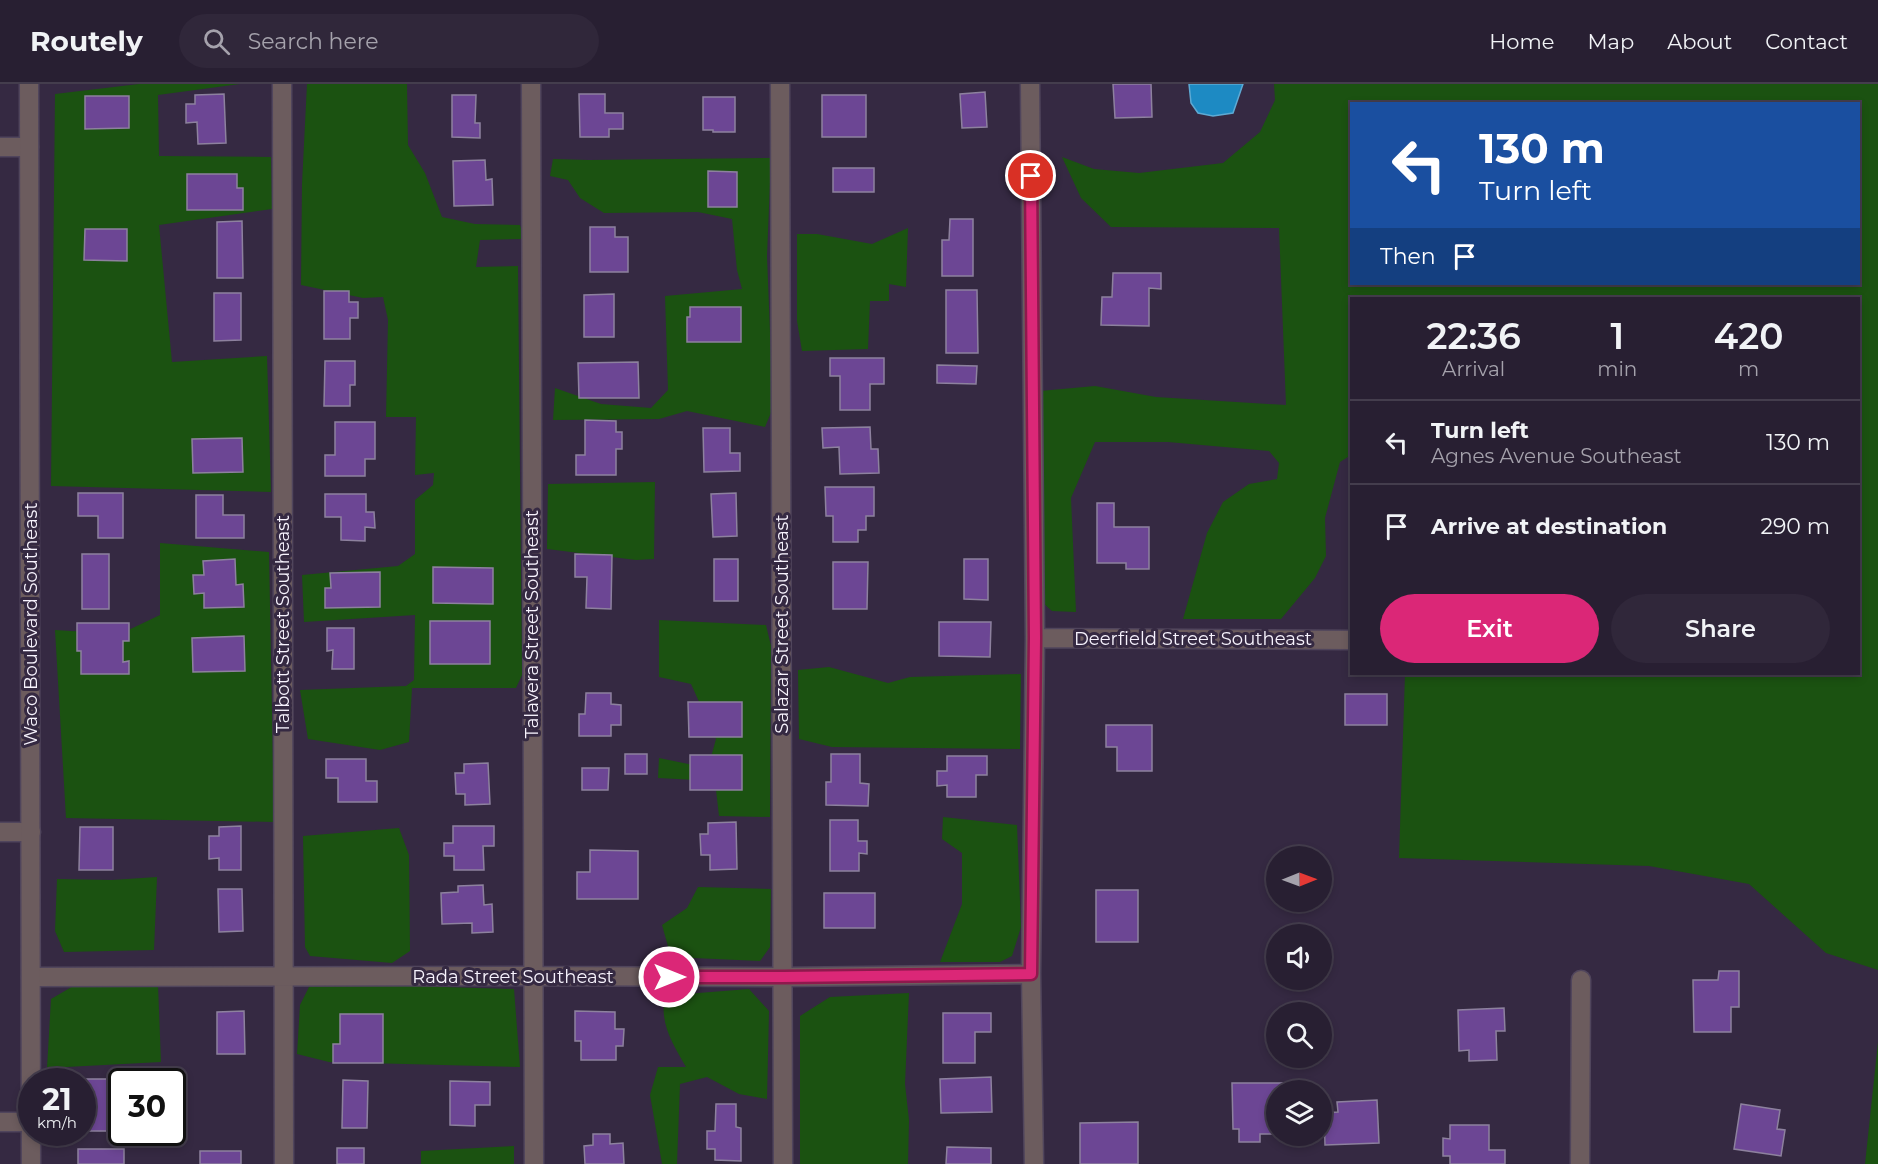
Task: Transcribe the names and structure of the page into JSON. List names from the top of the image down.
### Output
{
  "streets": {
    "street": [
      "Waco Boulevard Southeast",
      "Talbott Street Southeast",
      "Talavera Street Southeast",
      "Salazar Street Southeast",
      "Deerfield Street Southeast",
      "Rada Street Southeast"
    ]
  },
  "crossings": [
    ["Waco Boulevard Southeast", "Rada Street Southeast"],
    ["Talbott Street Southeast", "Rada Street Southeast"],
    ["Talavera Street Southeast", "Rada Street Southeast"],
    ["Salazar Street Southeast", "Rada Street Southeast"]
  ],
  "north": "right",
  "page": {
    "header": "Routely",
    "search": "Search here",
    "nav": [
      "Home",
      "Map",
      "About",
      "Contact"
    ],
    "turn": ["130 m", "Turn left"],
    "then": "Then",
    "eta": [
      "22:36",
      "Arrival",
      "1",
      "min",
      "420",
      "m"
    ],
    "list": [
      {
        "name": "Turn left",
        "note": "Agnes Avenue Southeast",
        "value": "130 m"
      },
      {
        "name": "Arrive at destination",
        "value": "290 m"
      }
    ],
    "buttons": ["Exit", "Share"],
    "speed": "21 km/h",
    "limit": "30"
  }
}
